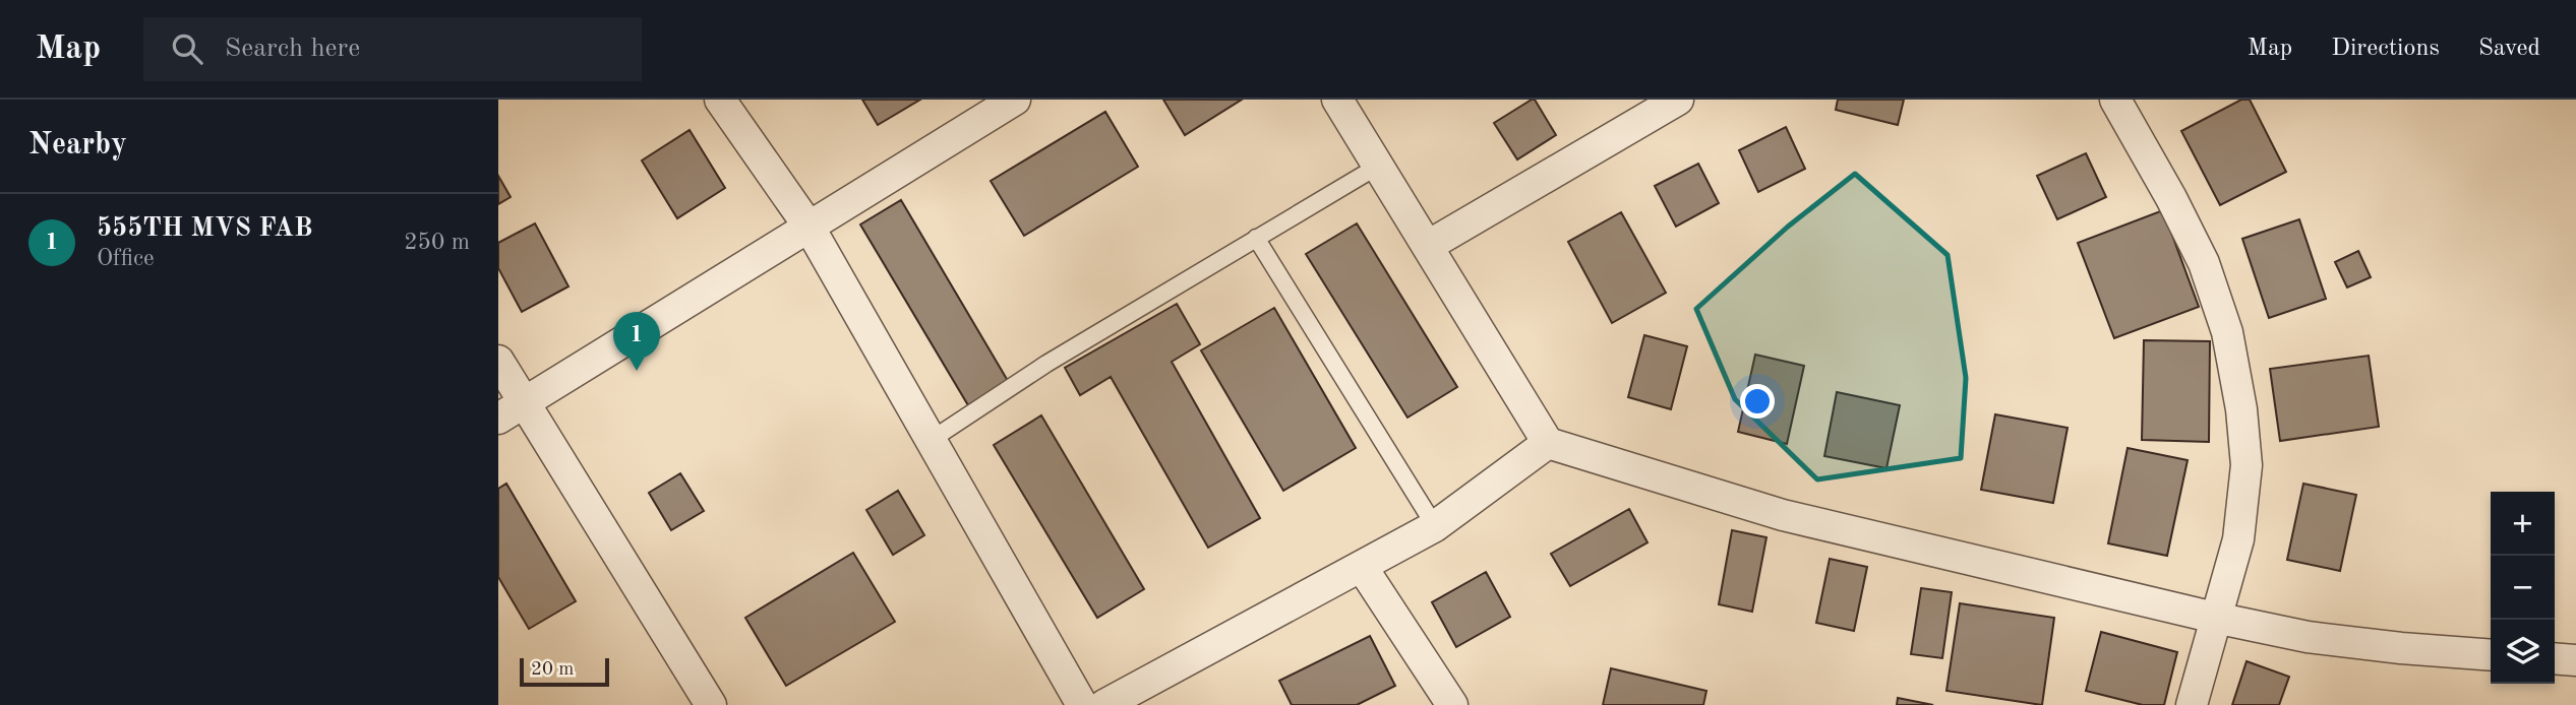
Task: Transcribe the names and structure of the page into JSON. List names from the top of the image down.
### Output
{
  "scale_bar": "20 m",
  "page": {
    "header": "Map",
    "search": "Search here",
    "nav": ["Map", "Directions", "Saved"],
    "heading": "Nearby",
    "list": [
      {
        "mark": "1",
        "name": "555TH MVS FAB",
        "note": "Office",
        "value": "250 m"
      }
    ],
    "pins": "1",
    "map_buttons": ["+", "−"],
    "scale": "20 m"
  }
}
